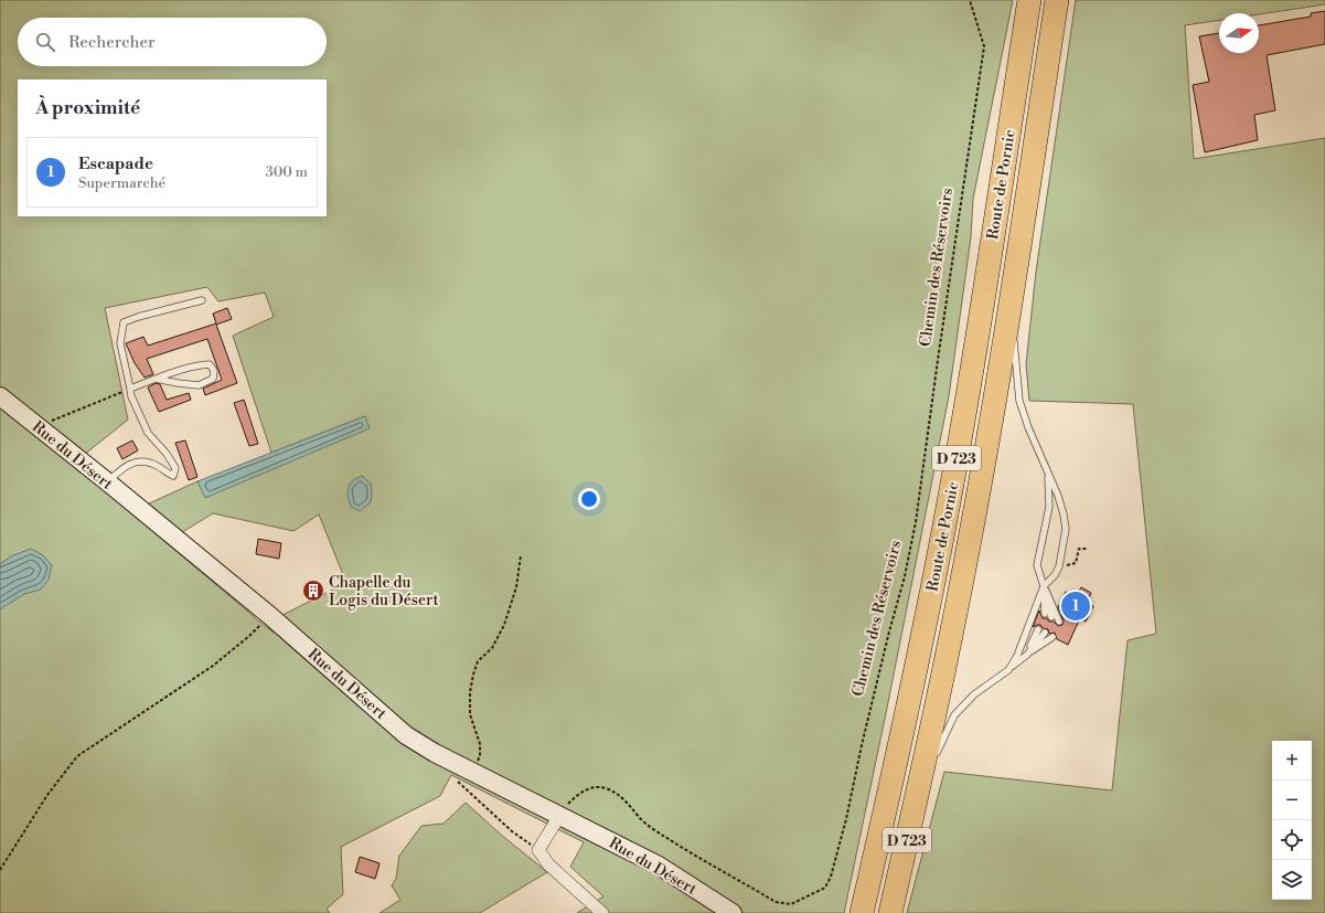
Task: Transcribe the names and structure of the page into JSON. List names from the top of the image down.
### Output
{
  "streets": {
    "highway": ["Route de Pornic", "D 723"],
    "street": ["Rue du Désert"],
    "path": ["Chemin des Réservoirs"]
  },
  "crossings": [
    ["Chemin des Réservoirs", "Rue du Désert"]
  ],
  "places": {
    "building": ["Chapelle du Logis du Désert"]
  },
  "north": "right",
  "page": {
    "search": "Rechercher",
    "heading": "À proximité",
    "list": [
      {
        "mark": "1",
        "name": "Escapade",
        "note": "Supermarché",
        "value": "300 m"
      }
    ],
    "pins": "1",
    "map_buttons": ["+", "−"]
  }
}
